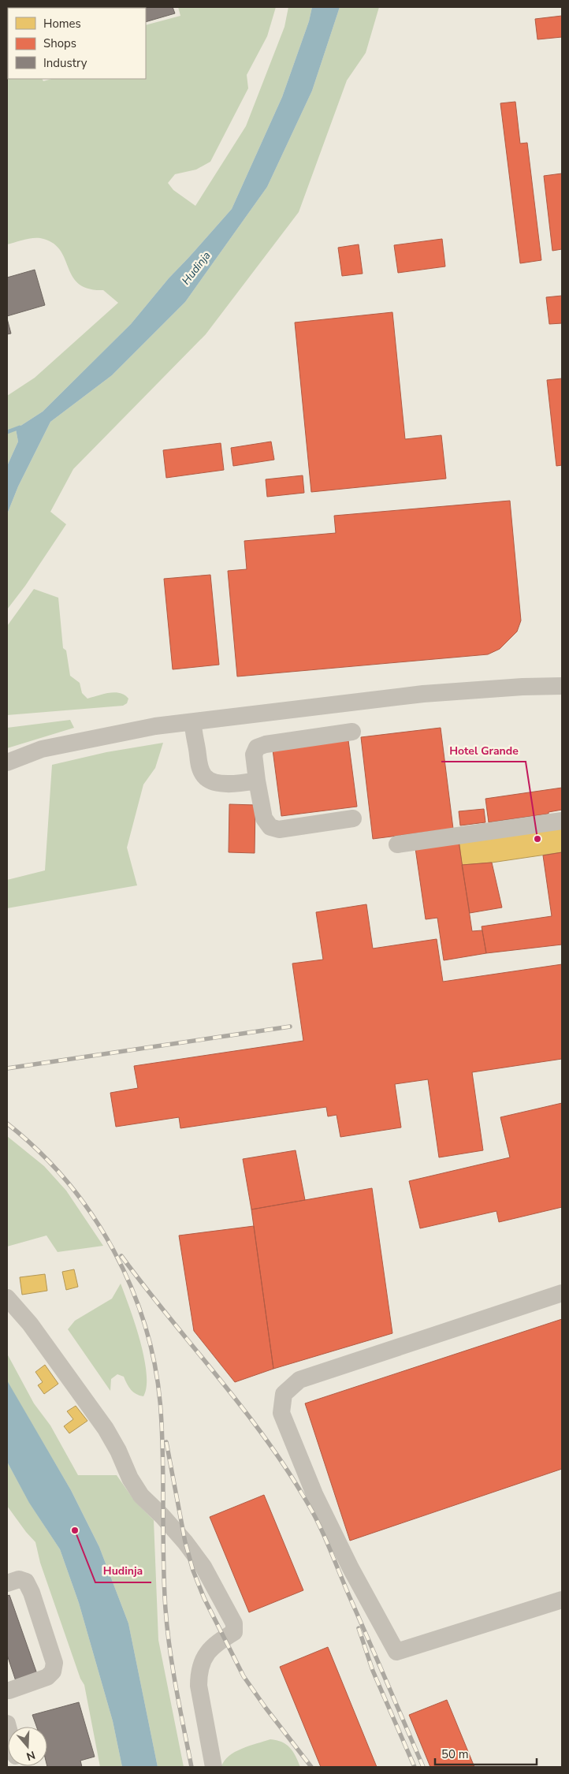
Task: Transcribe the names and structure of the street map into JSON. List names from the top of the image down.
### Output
{
  "water": ["Hudinja"],
  "places": ["Hotel Grande", "Hudinja"],
  "legend": ["Homes", "Shops", "Industry"],
  "scale_bar": "50 m",
  "north": "bottom"
}
